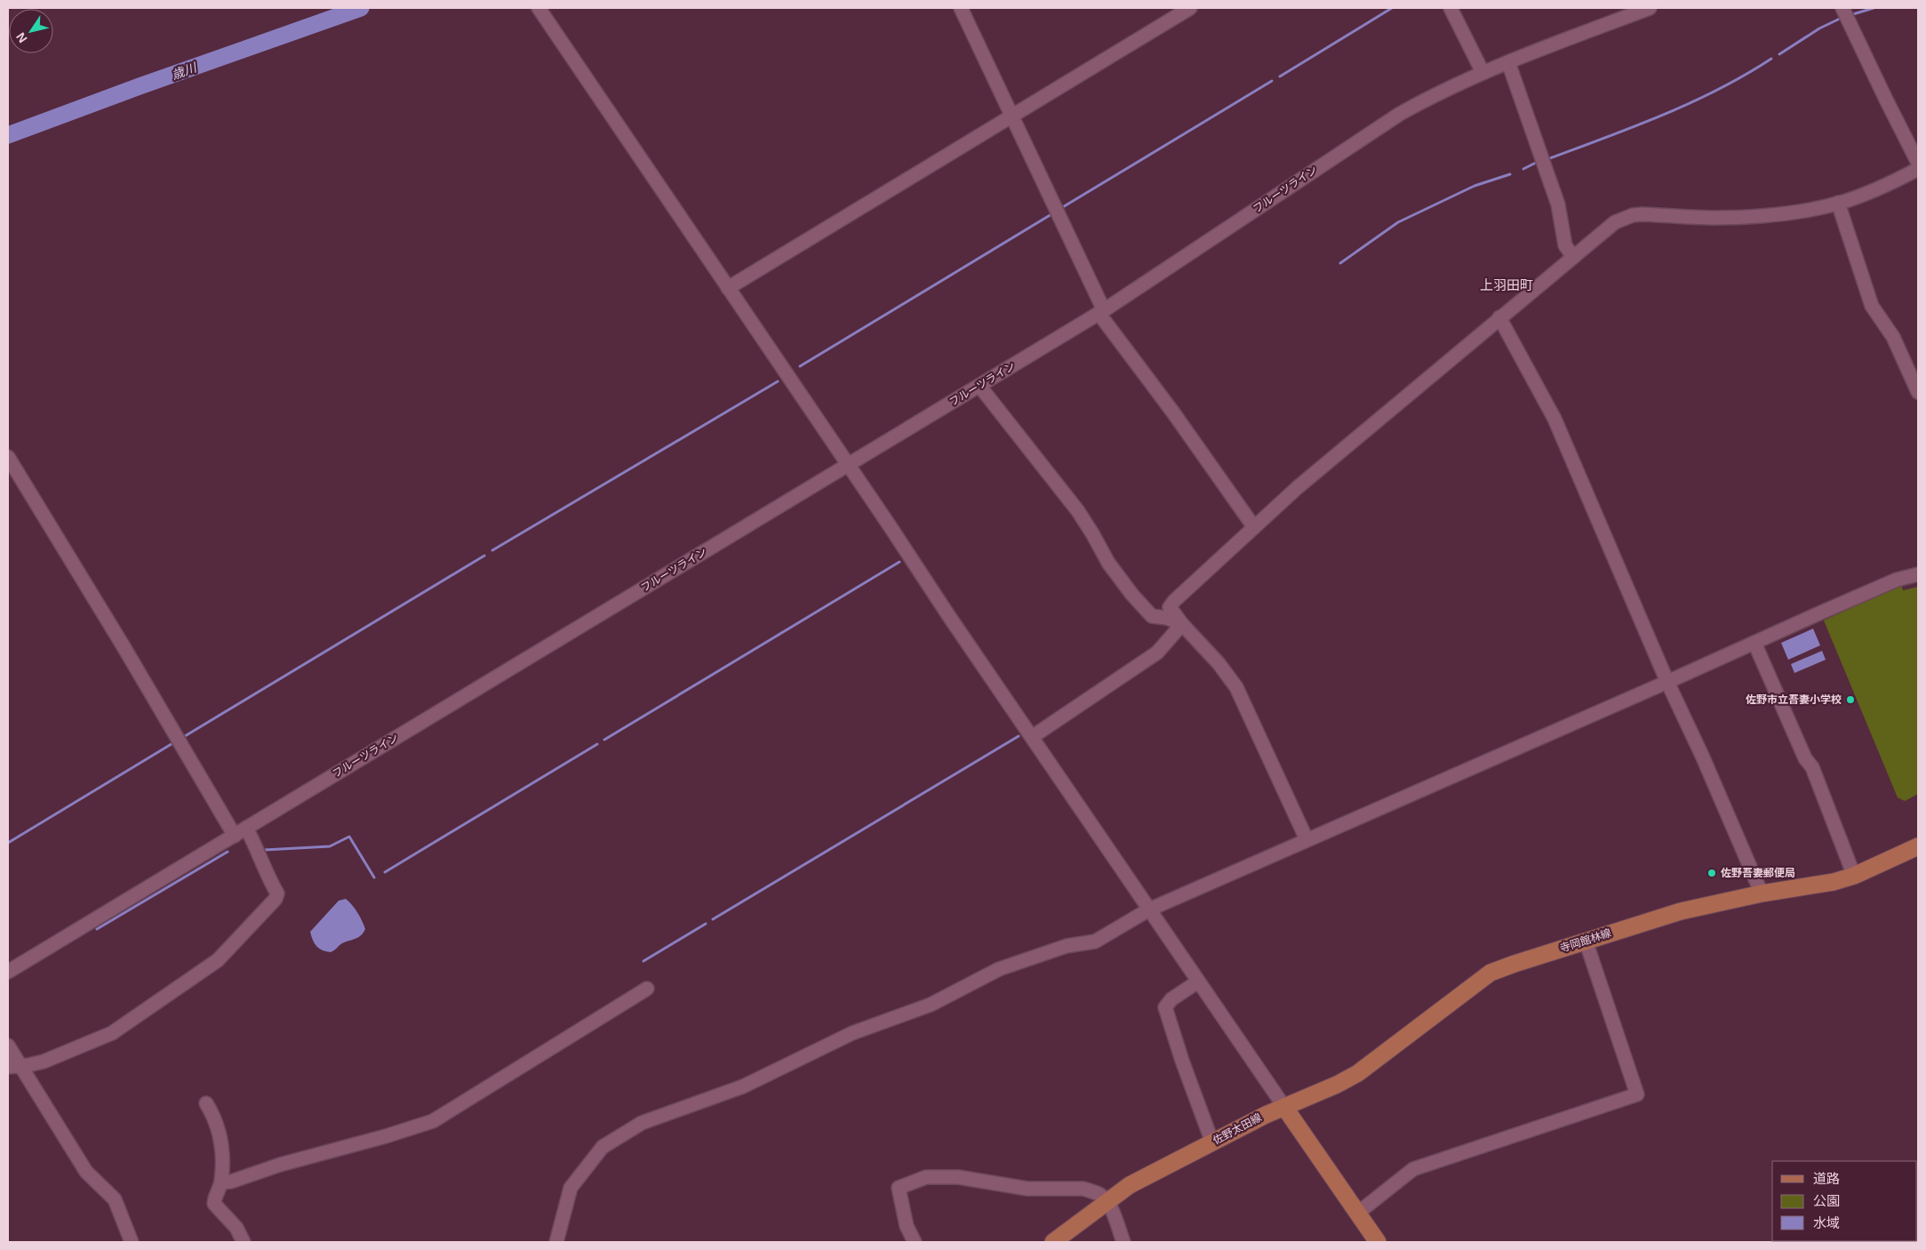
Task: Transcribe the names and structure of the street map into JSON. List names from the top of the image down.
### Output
{
  "streets": {
    "main road": ["寺岡館林線", "佐野太田線"],
    "street": ["フルーツライン"]
  },
  "crossings": [
    ["寺岡館林線", "佐野太田線"]
  ],
  "districts": ["上羽田町"],
  "water": ["歳川"],
  "places": ["佐野市立吾妻小学校", "佐野吾妻郵便局"],
  "legend": ["道路", "公園", "水域"],
  "north": "bottom left"
}
